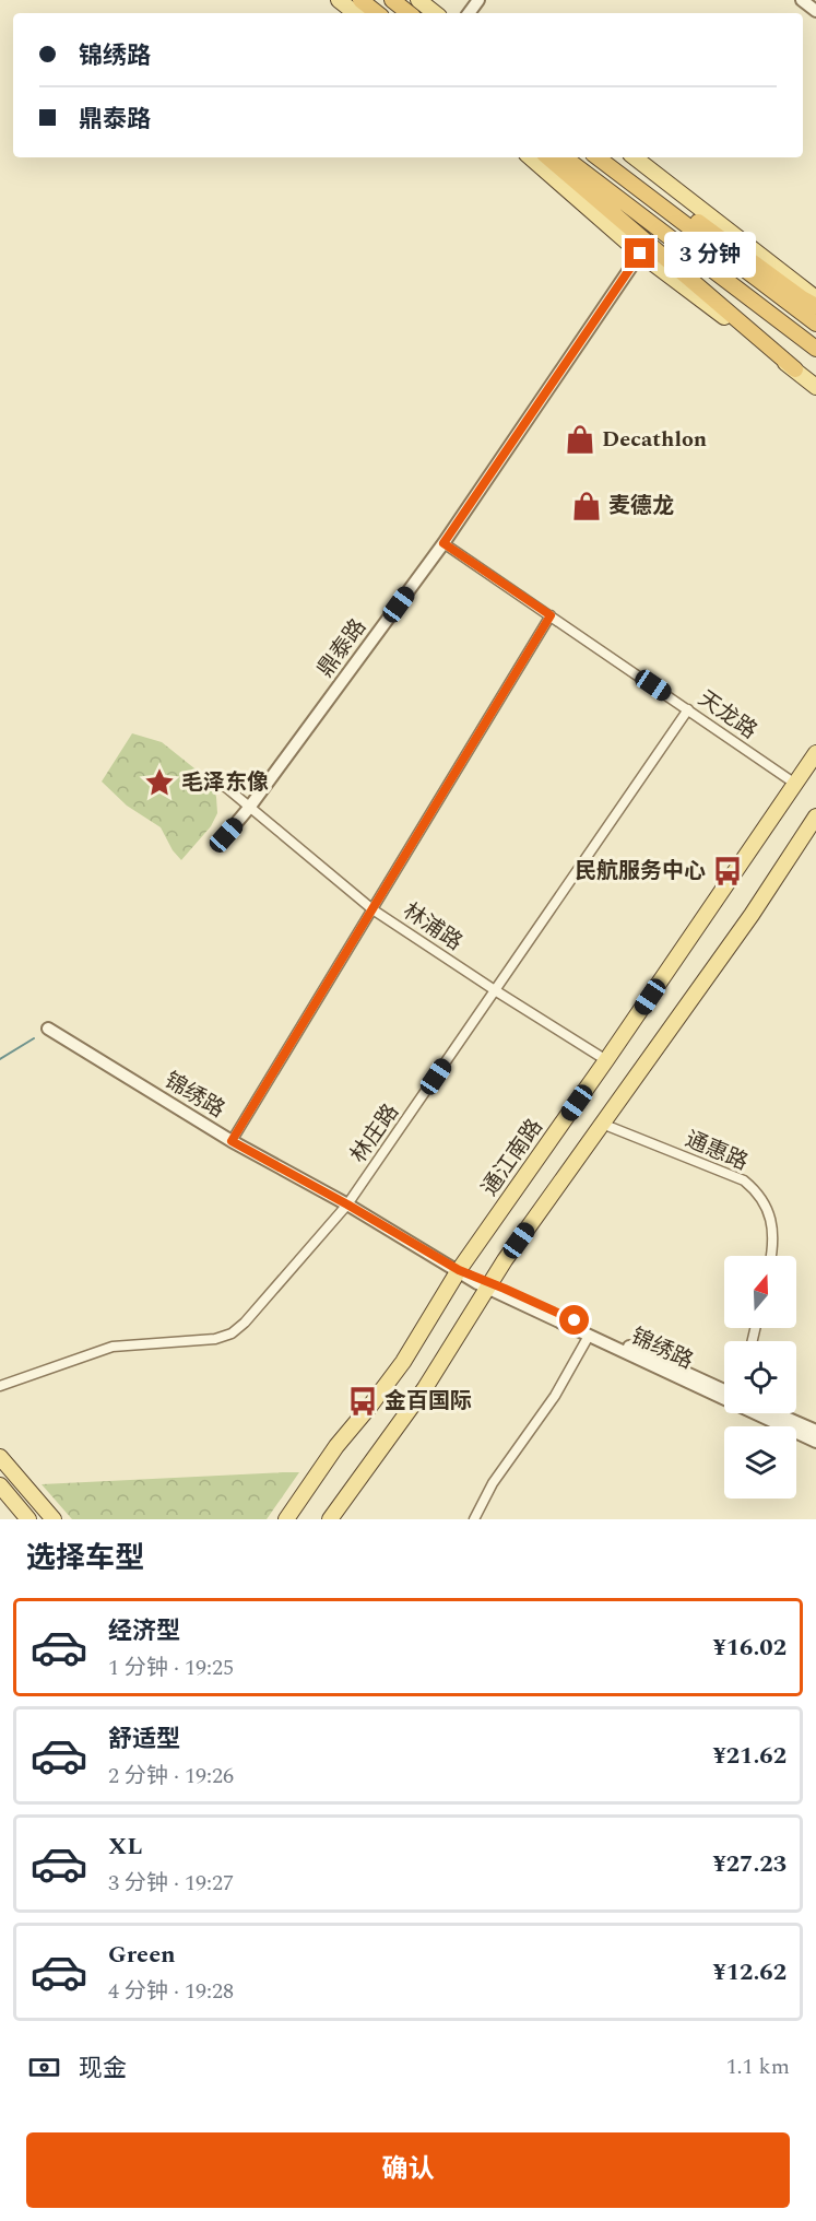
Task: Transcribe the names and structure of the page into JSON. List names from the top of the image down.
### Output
{
  "streets": {
    "main road": ["通江南路"],
    "street": [
      "鼎泰路",
      "天龙路",
      "林浦路",
      "锦绣路",
      "林庄路",
      "通惠路"
    ]
  },
  "crossings": [
    ["鼎泰路", "天龙路"],
    ["鼎泰路", "林浦路"],
    ["天龙路", "林庄路"],
    ["天龙路", "通江南路"],
    ["林浦路", "林庄路"],
    ["林浦路", "通江南路"],
    ["锦绣路", "林庄路"],
    ["锦绣路", "通江南路"]
  ],
  "places": {
    "shop": ["Decathlon", "麦德龙"],
    "place": ["毛泽东像"],
    "bus stop": ["民航服务中心", "金百国际"]
  },
  "north": "top",
  "page": {
    "banner": ["锦绣路", "鼎泰路"],
    "bubble": "3 分钟",
    "heading": "选择车型",
    "list": [
      {
        "name": "经济型",
        "note": "1 分钟 · 19:25",
        "value": "¥16.02"
      },
      {
        "name": "舒适型",
        "note": "2 分钟 · 19:26",
        "value": "¥21.62"
      },
      {
        "name": "XL",
        "note": "3 分钟 · 19:27",
        "value": "¥27.23"
      },
      {
        "name": "Green",
        "note": "4 分钟 · 19:28",
        "value": "¥12.62"
      }
    ],
    "pay": ["现金", "1.1 km"],
    "buttons": "确认"
  }
}
